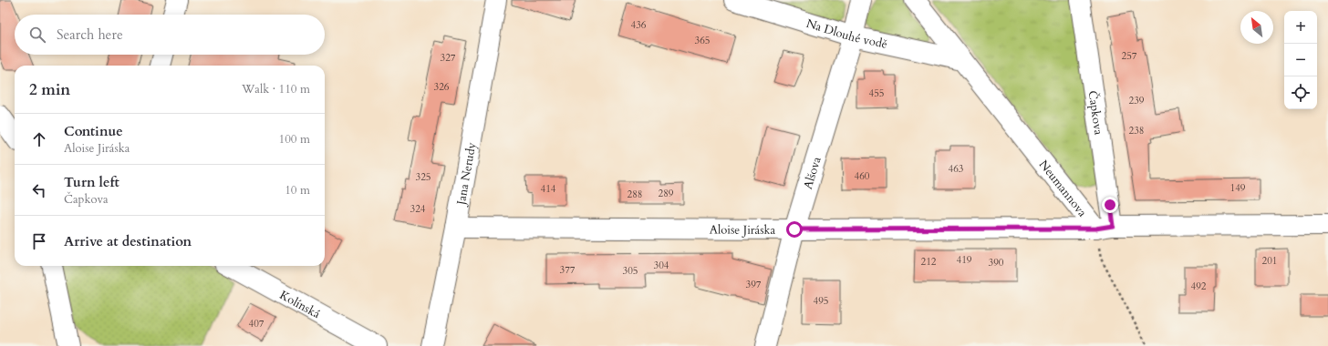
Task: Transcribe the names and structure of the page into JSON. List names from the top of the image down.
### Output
{
  "streets": {
    "street": [
      "Na Dlouhé vodě",
      "Čapkova",
      "Jana Nerudy",
      "Alšova",
      "Neumannova",
      "Aloise Jiráska",
      "Kolínská"
    ]
  },
  "crossings": [
    ["Na Dlouhé vodě", "Alšova"],
    ["Na Dlouhé vodě", "Neumannova"],
    ["Čapkova", "Neumannova"],
    ["Čapkova", "Aloise Jiráska"],
    ["Jana Nerudy", "Aloise Jiráska"],
    ["Alšova", "Aloise Jiráska"],
    ["Neumannova", "Aloise Jiráska"]
  ],
  "house_numbers": [
    "436",
    "365",
    "257",
    "327",
    "326",
    "455",
    "239",
    "238",
    "463",
    "460",
    "325",
    "149",
    "414",
    "289",
    "288",
    "324",
    "419",
    "201",
    "212",
    "390",
    "304",
    "377",
    "305",
    "397",
    "492",
    "495",
    "407"
  ],
  "north": "top left",
  "page": {
    "map_buttons": ["+", "−"],
    "search": "Search here",
    "heading": ["2 min", "Walk · 110 m"],
    "list": [
      ["Continue", "Aloise Jiráska", "100 m"],
      ["Turn left", "Čapkova", "10 m"],
      "Arrive at destination"
    ]
  }
}
